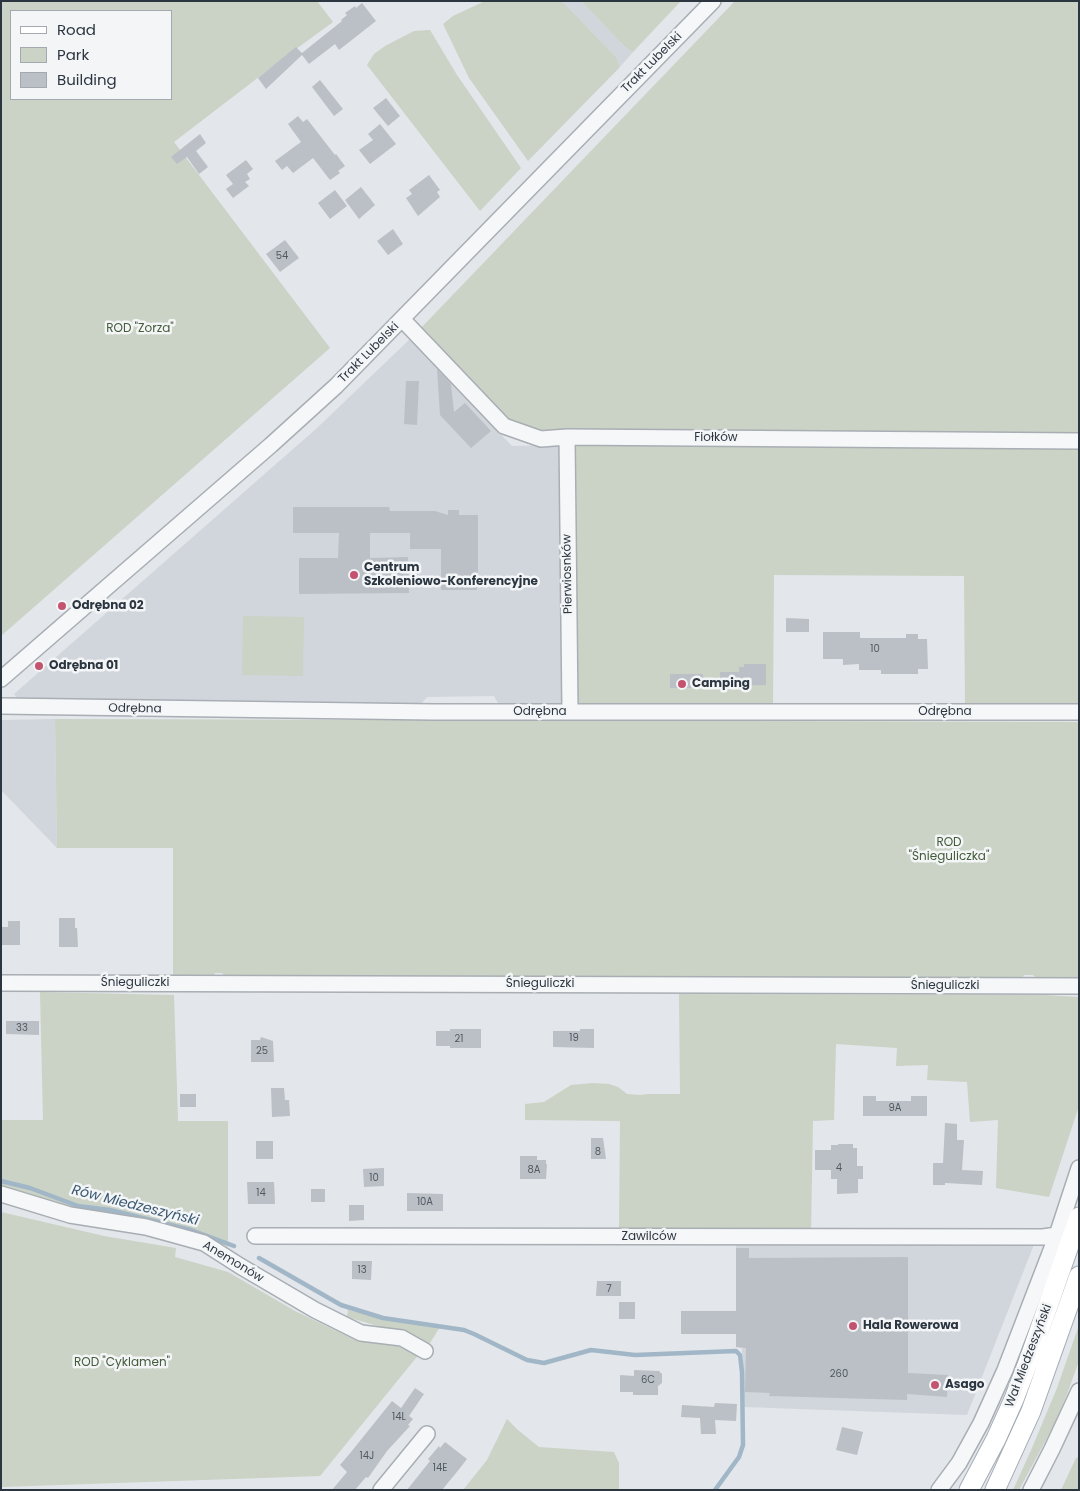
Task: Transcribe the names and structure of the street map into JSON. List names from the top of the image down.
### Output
{
  "streets": {
    "main road": ["Wał Miedzeszyński"],
    "street": [
      "Trakt Lubelski",
      "Fiołków",
      "Pierwiosnków",
      "Odrębna",
      "Śnieguliczki",
      "Zawilców",
      "Anemonów"
    ]
  },
  "crossings": [
    ["Trakt Lubelski", "Fiołków"],
    ["Fiołków", "Pierwiosnków"],
    ["Pierwiosnków", "Odrębna"]
  ],
  "water": ["Rów Miedzeszyński"],
  "parks": ["ROD \"Zorza\"", "ROD \"Śnieguliczka\"", "ROD \"Cyklamen\""],
  "places": [
    "Centrum Szkoleniowo-Konferencyjne",
    "Odrębna 02",
    "Odrębna 01",
    "Camping",
    "Hala Rowerowa",
    "Asago"
  ],
  "house_numbers": [
    "54",
    "10",
    "33",
    "19",
    "21",
    "25",
    "9A",
    "8",
    "4",
    "8A",
    "10",
    "14",
    "10A",
    "13",
    "7",
    "260",
    "6C",
    "14L",
    "14J",
    "14E"
  ],
  "legend": ["Road", "Park", "Building"]
}
